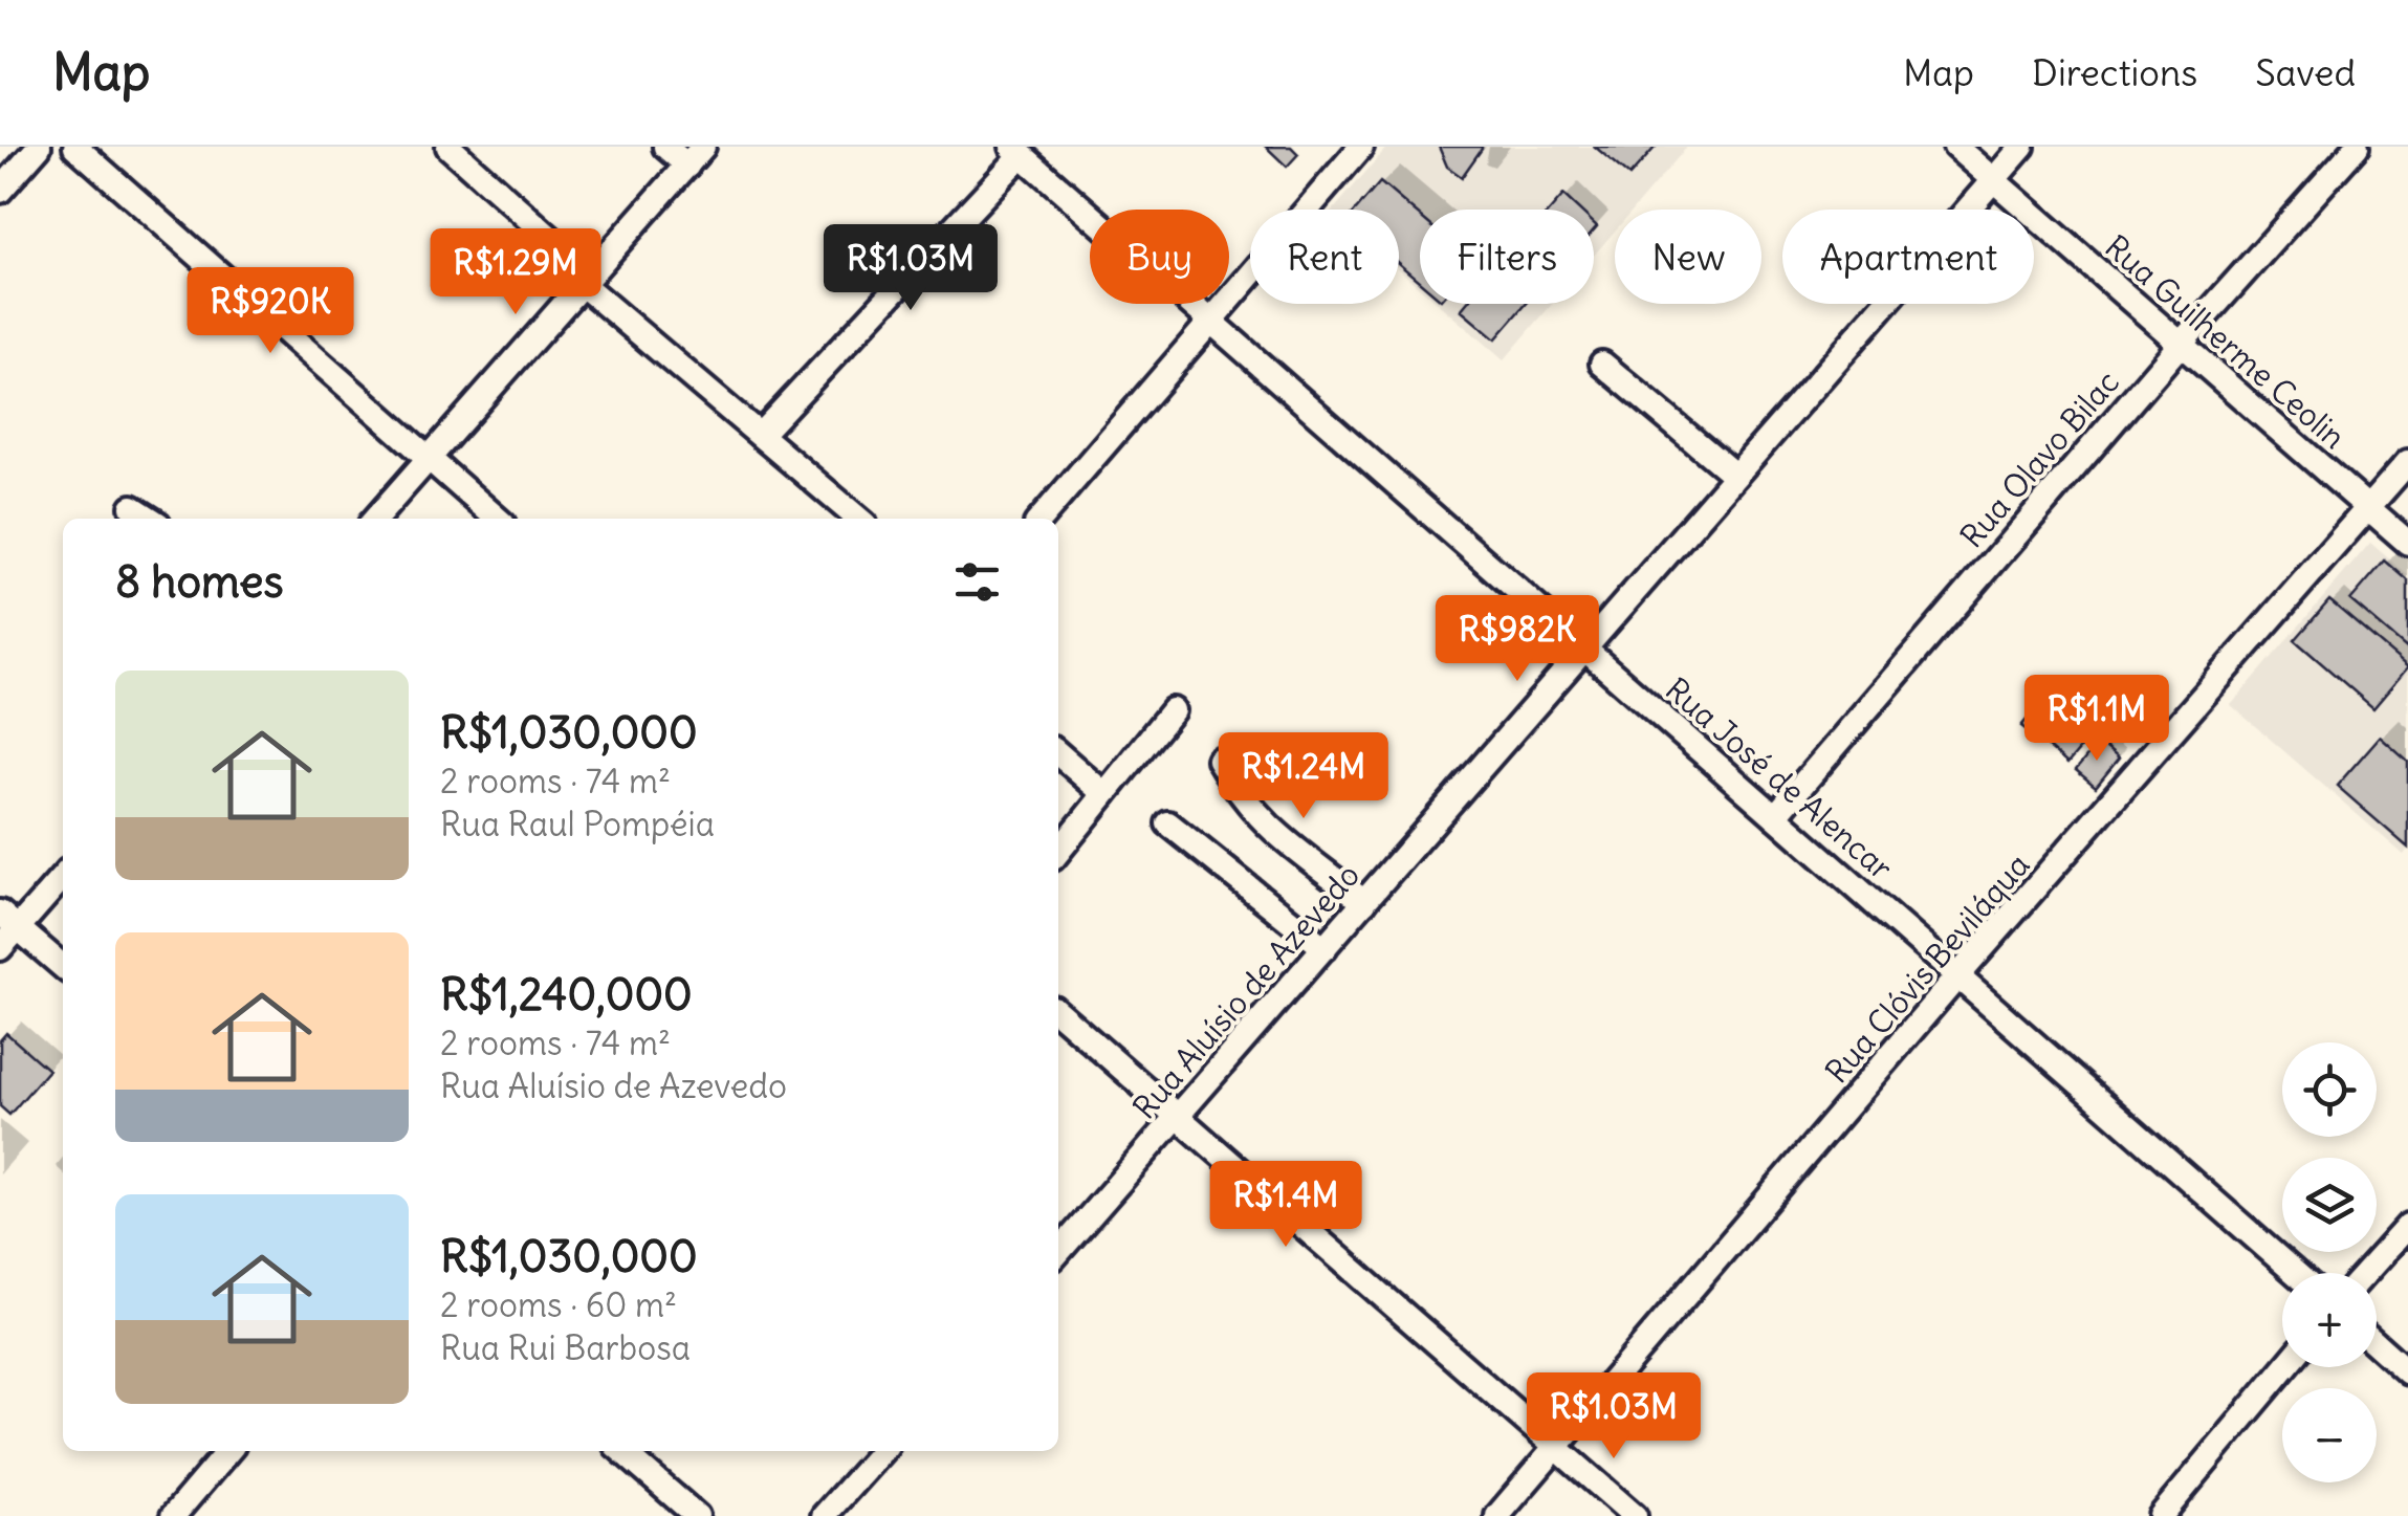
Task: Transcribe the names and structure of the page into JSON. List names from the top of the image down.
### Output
{
  "streets": {
    "street": [
      "Rua Guilherme Ceolin",
      "Rua Olavo Bilac",
      "Rua José de Alencar",
      "Rua Clóvis Beviláqua",
      "Rua Aluísio de Azevedo"
    ]
  },
  "crossings": [
    ["Rua Guilherme Ceolin", "Rua Olavo Bilac"],
    ["Rua Guilherme Ceolin", "Rua Clóvis Beviláqua"],
    ["Rua Guilherme Ceolin", "Rua Aluísio de Azevedo"],
    ["Rua Olavo Bilac", "Rua José de Alencar"],
    ["Rua José de Alencar", "Rua Clóvis Beviláqua"],
    ["Rua José de Alencar", "Rua Aluísio de Azevedo"]
  ],
  "page": {
    "header": "Map",
    "nav": ["Map", "Directions", "Saved"],
    "chip": [
      "Buy",
      "Rent",
      "Filters",
      "New",
      "Apartment"
    ],
    "price": [
      "R$1.03M",
      "R$1.29M",
      "R$920K",
      "R$982K",
      "R$1.1M",
      "R$1.24M",
      "R$1.4M",
      "R$1.03M"
    ],
    "heading": "8 homes",
    "list": [
      {
        "name": "R$1,030,000",
        "note": "2 rooms · 74 m² · Rua Raul Pompéia"
      },
      {
        "name": "R$1,240,000",
        "note": "2 rooms · 74 m² · Rua Aluísio de Azevedo"
      },
      {
        "name": "R$1,030,000",
        "note": "2 rooms · 60 m² · Rua Rui Barbosa"
      }
    ],
    "map_buttons": ["+", "−"]
  }
}
